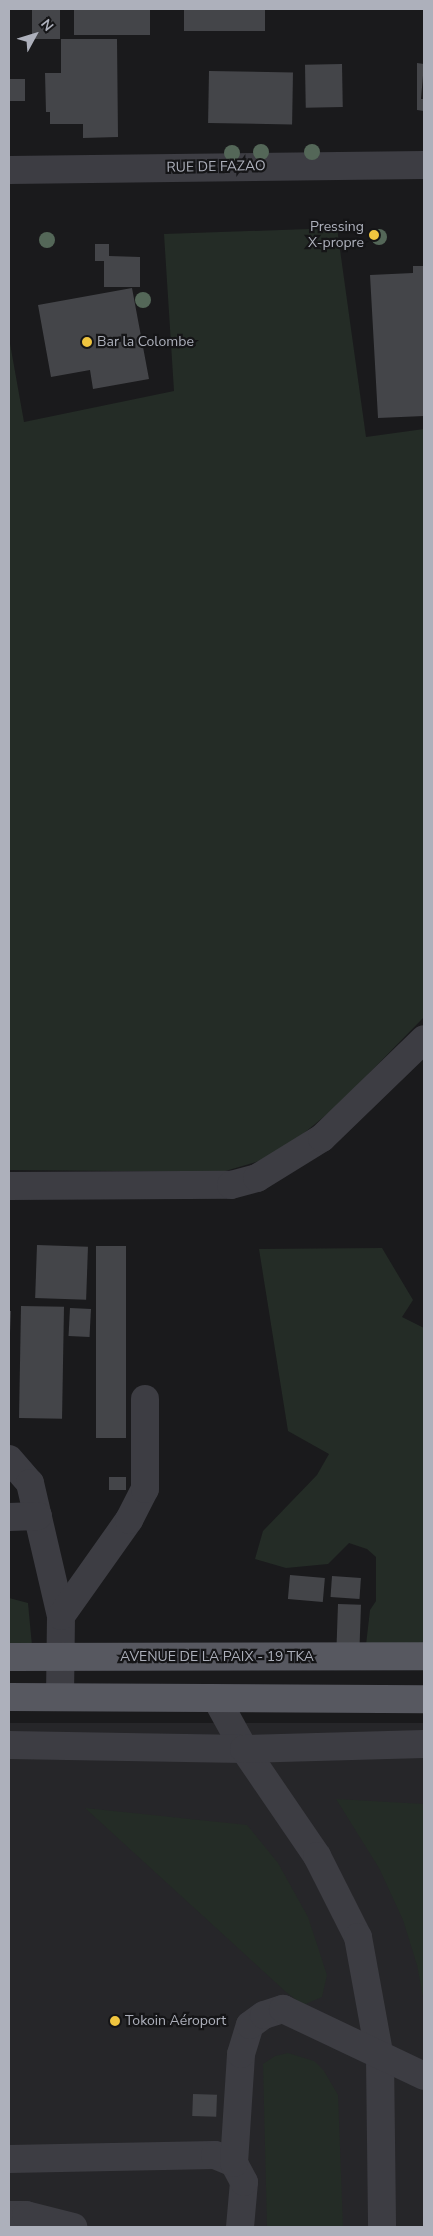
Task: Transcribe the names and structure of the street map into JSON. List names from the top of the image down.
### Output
{
  "streets": {
    "main road": ["AVENUE DE LA PAIX - 19 TKA"],
    "street": ["RUE DE FAZAO"]
  },
  "places": ["Pressing X-propre", "Bar la Colombe", "Tokoin Aéroport"],
  "north": "top right"
}
